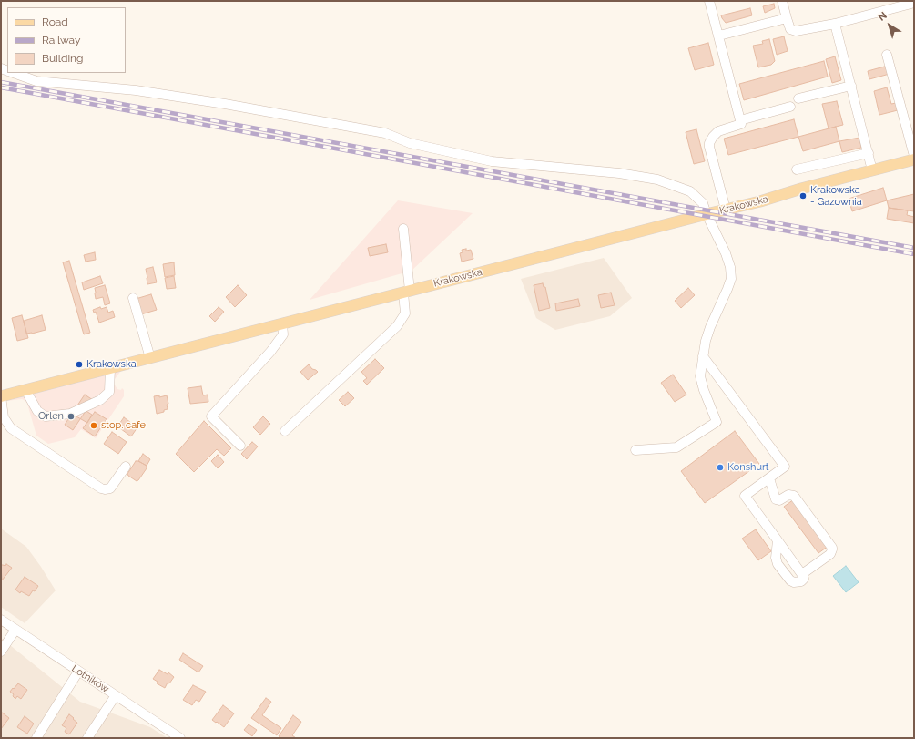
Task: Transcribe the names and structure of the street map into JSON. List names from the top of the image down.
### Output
{
  "streets": {
    "main road": ["Krakowska"],
    "street": ["Lotników"]
  },
  "places": [
    "Krakowska - Gazownia",
    "Krakowska",
    "Orlen",
    "stop. cafe",
    "Konshurt"
  ],
  "legend": ["Road", "Railway", "Building"],
  "north": "top left"
}
